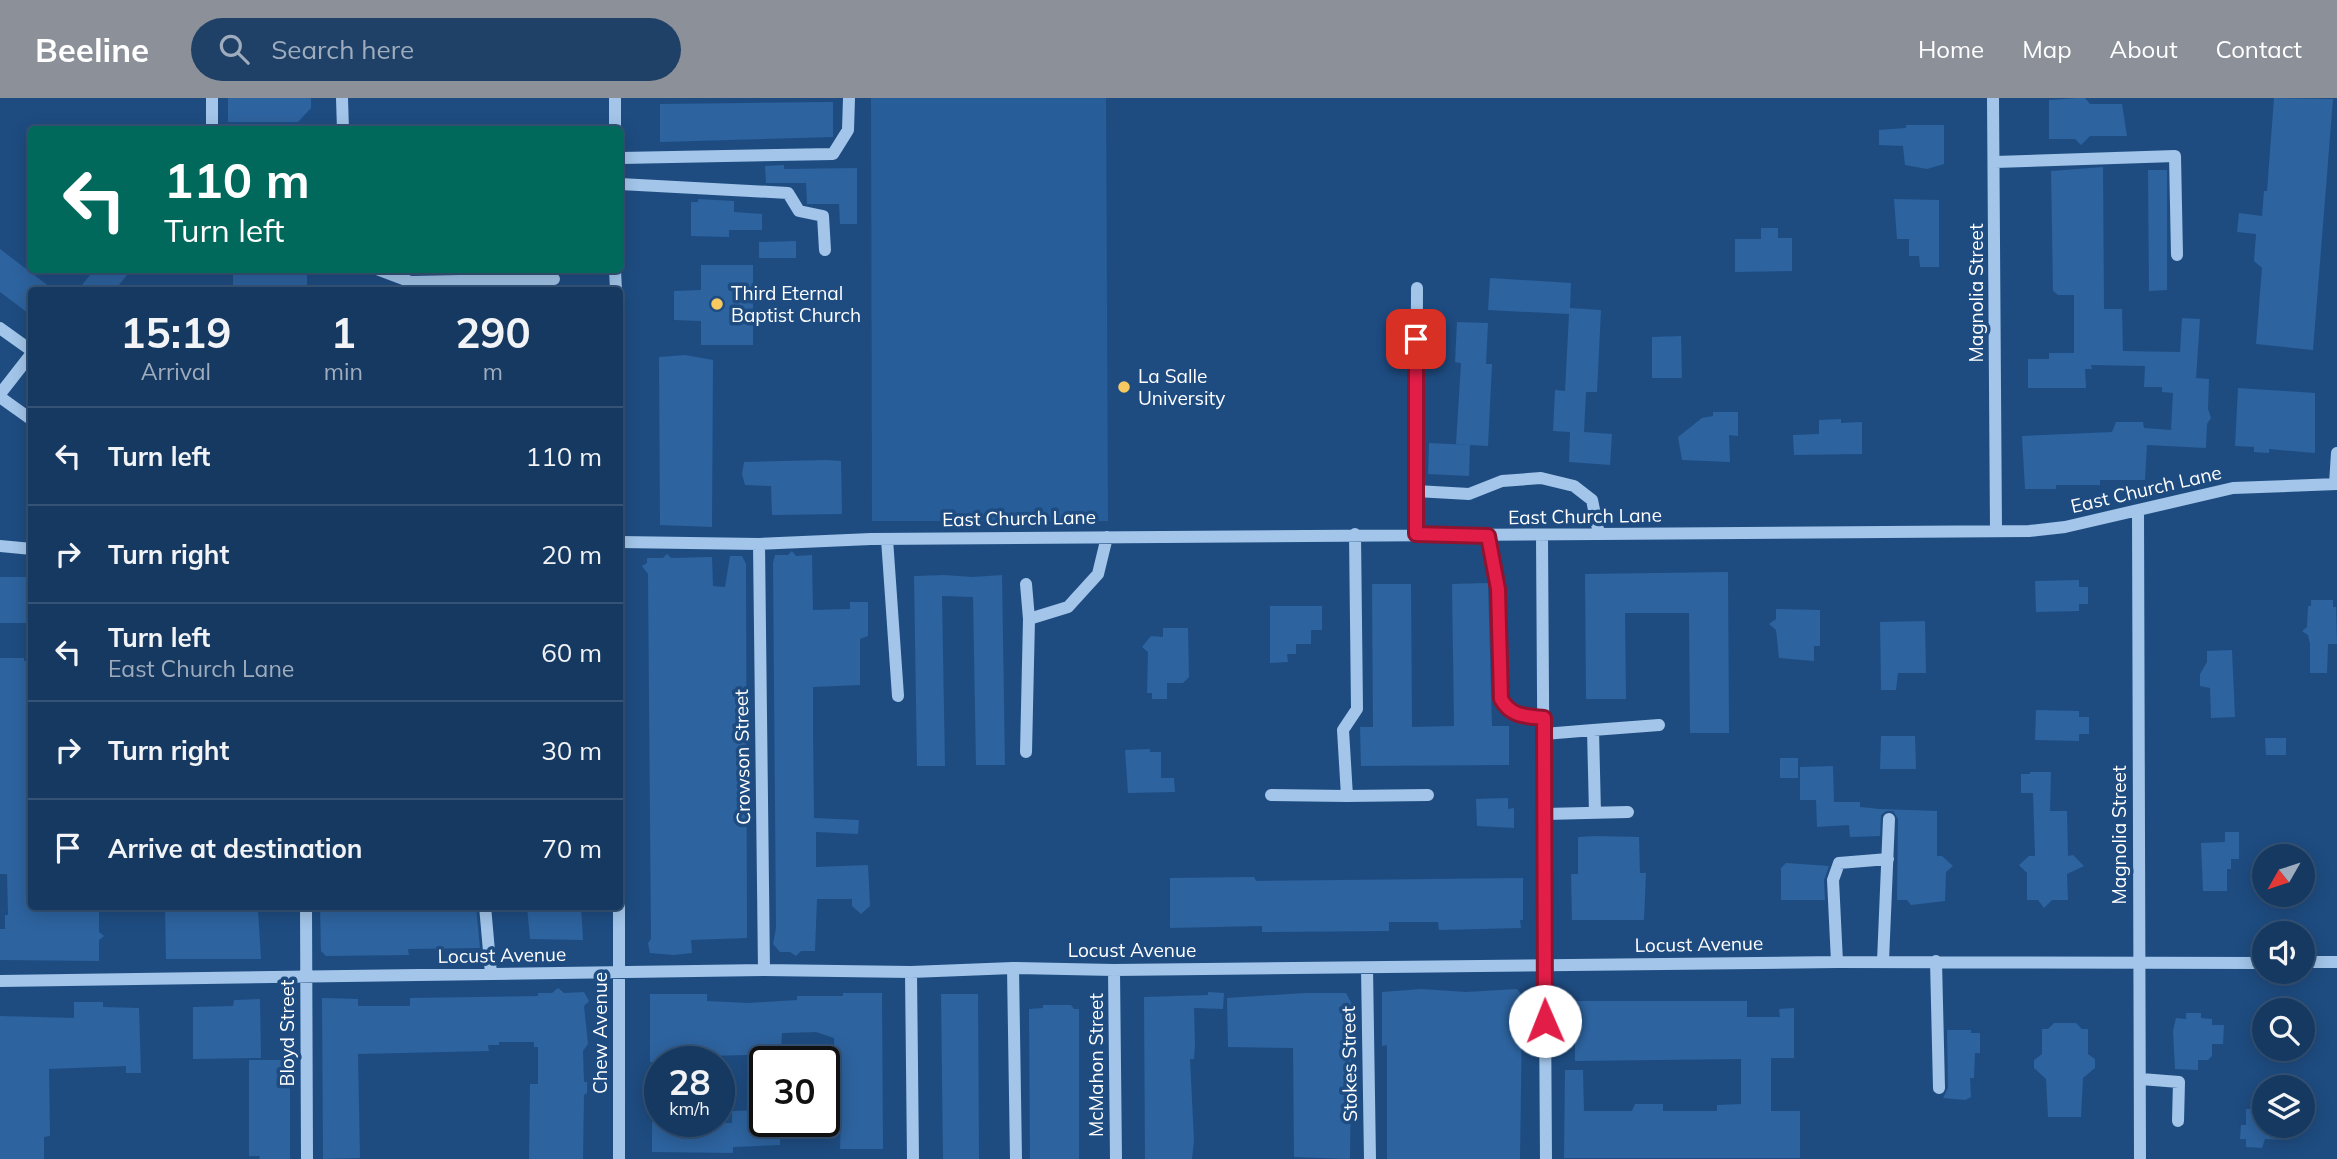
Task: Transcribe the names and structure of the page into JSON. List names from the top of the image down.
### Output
{
  "streets": {
    "street": [
      "Magnolia Street",
      "East Church Lane",
      "Crowson Street",
      "Locust Avenue",
      "Bloyd Street",
      "Chew Avenue",
      "Stokes Street",
      "McMahon Street"
    ]
  },
  "crossings": [
    ["Magnolia Street", "East Church Lane"],
    ["Magnolia Street", "Locust Avenue"],
    ["East Church Lane", "Crowson Street"],
    ["Crowson Street", "Locust Avenue"],
    ["Locust Avenue", "Bloyd Street"],
    ["Locust Avenue", "Chew Avenue"],
    ["Locust Avenue", "Stokes Street"],
    ["Locust Avenue", "McMahon Street"]
  ],
  "places": ["Third Eternal Baptist Church", "La Salle University"],
  "north": "bottom left",
  "page": {
    "header": "Beeline",
    "search": "Search here",
    "nav": [
      "Home",
      "Map",
      "About",
      "Contact"
    ],
    "turn": ["110 m", "Turn left"],
    "eta": [
      "15:19",
      "Arrival",
      "1",
      "min",
      "290",
      "m"
    ],
    "list": [
      {
        "name": "Turn left",
        "value": "110 m"
      },
      {
        "name": "Turn right",
        "value": "20 m"
      },
      {
        "name": "Turn left",
        "note": "East Church Lane",
        "value": "60 m"
      },
      {
        "name": "Turn right",
        "value": "30 m"
      },
      {
        "name": "Arrive at destination",
        "value": "70 m"
      }
    ],
    "speed": "28 km/h",
    "limit": "30"
  }
}
